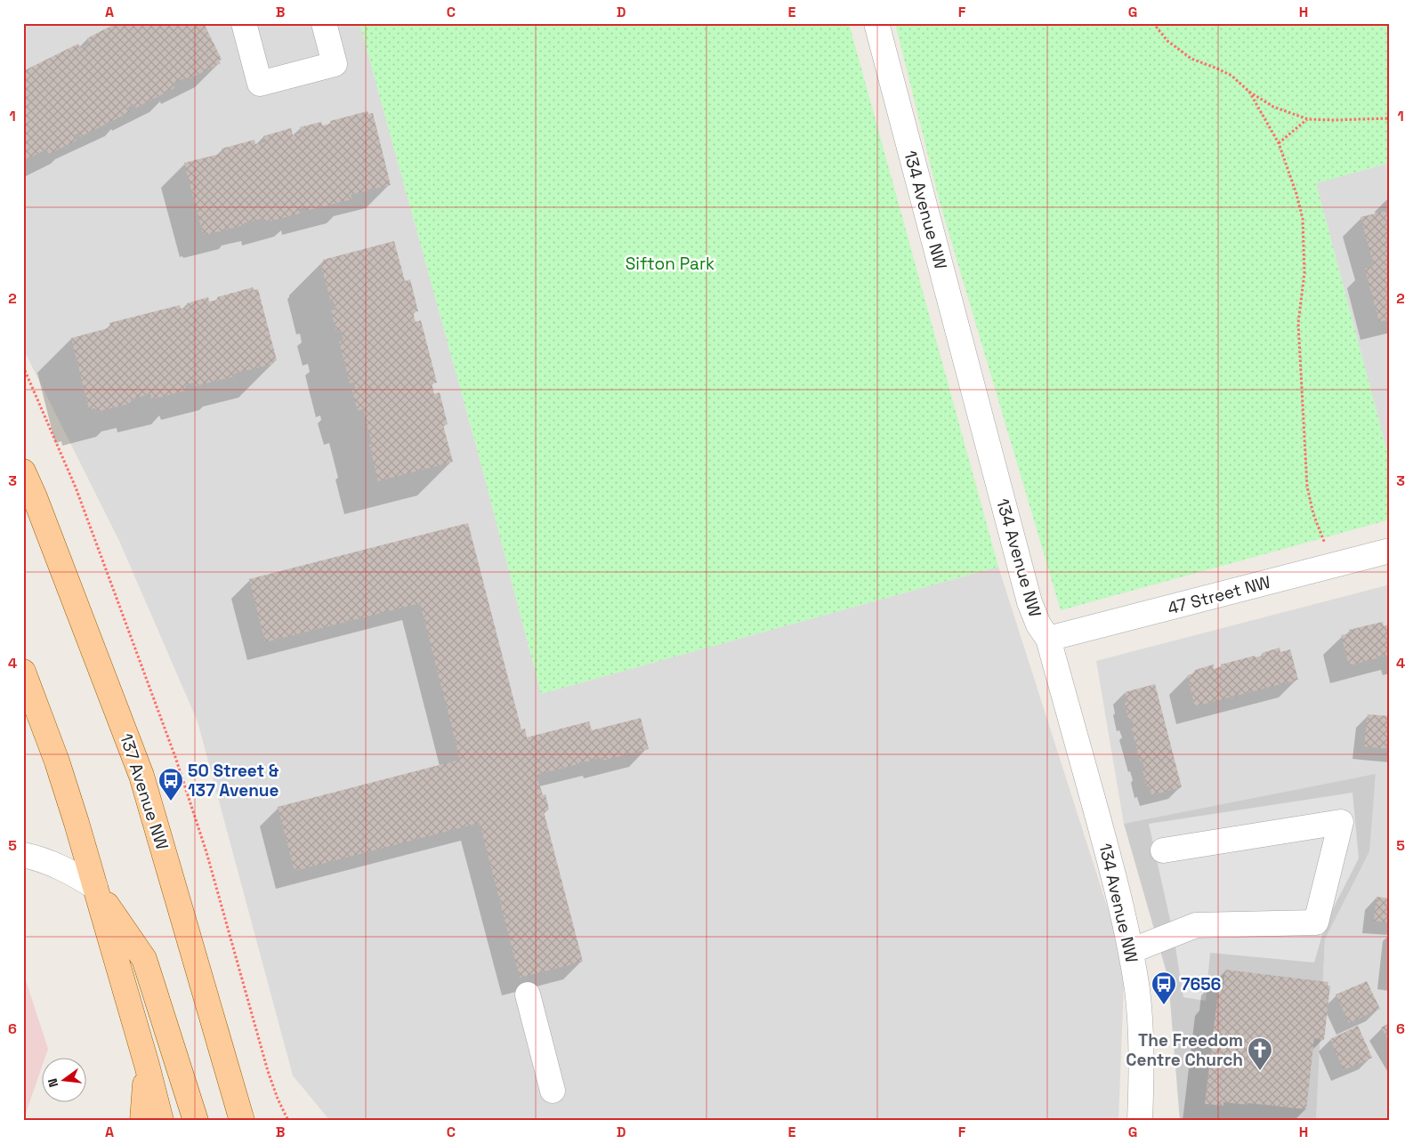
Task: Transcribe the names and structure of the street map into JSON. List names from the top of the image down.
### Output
{
  "streets": {
    "main road": ["137 Avenue NW"],
    "street": ["134 Avenue NW", "47 Street NW"]
  },
  "crossings": [
    ["134 Avenue NW", "47 Street NW"]
  ],
  "parks": ["Sifton Park"],
  "places": {
    "bus stop": ["50 Street & 137 Avenue", "7656"],
    "church": ["The Freedom Centre Church"]
  },
  "north": "left",
  "grid": {
    "columns": [
      "A",
      "B",
      "C",
      "D",
      "E",
      "F",
      "G",
      "H"
    ],
    "rows": [
      "1",
      "2",
      "3",
      "4",
      "5",
      "6"
    ]
  }
}
